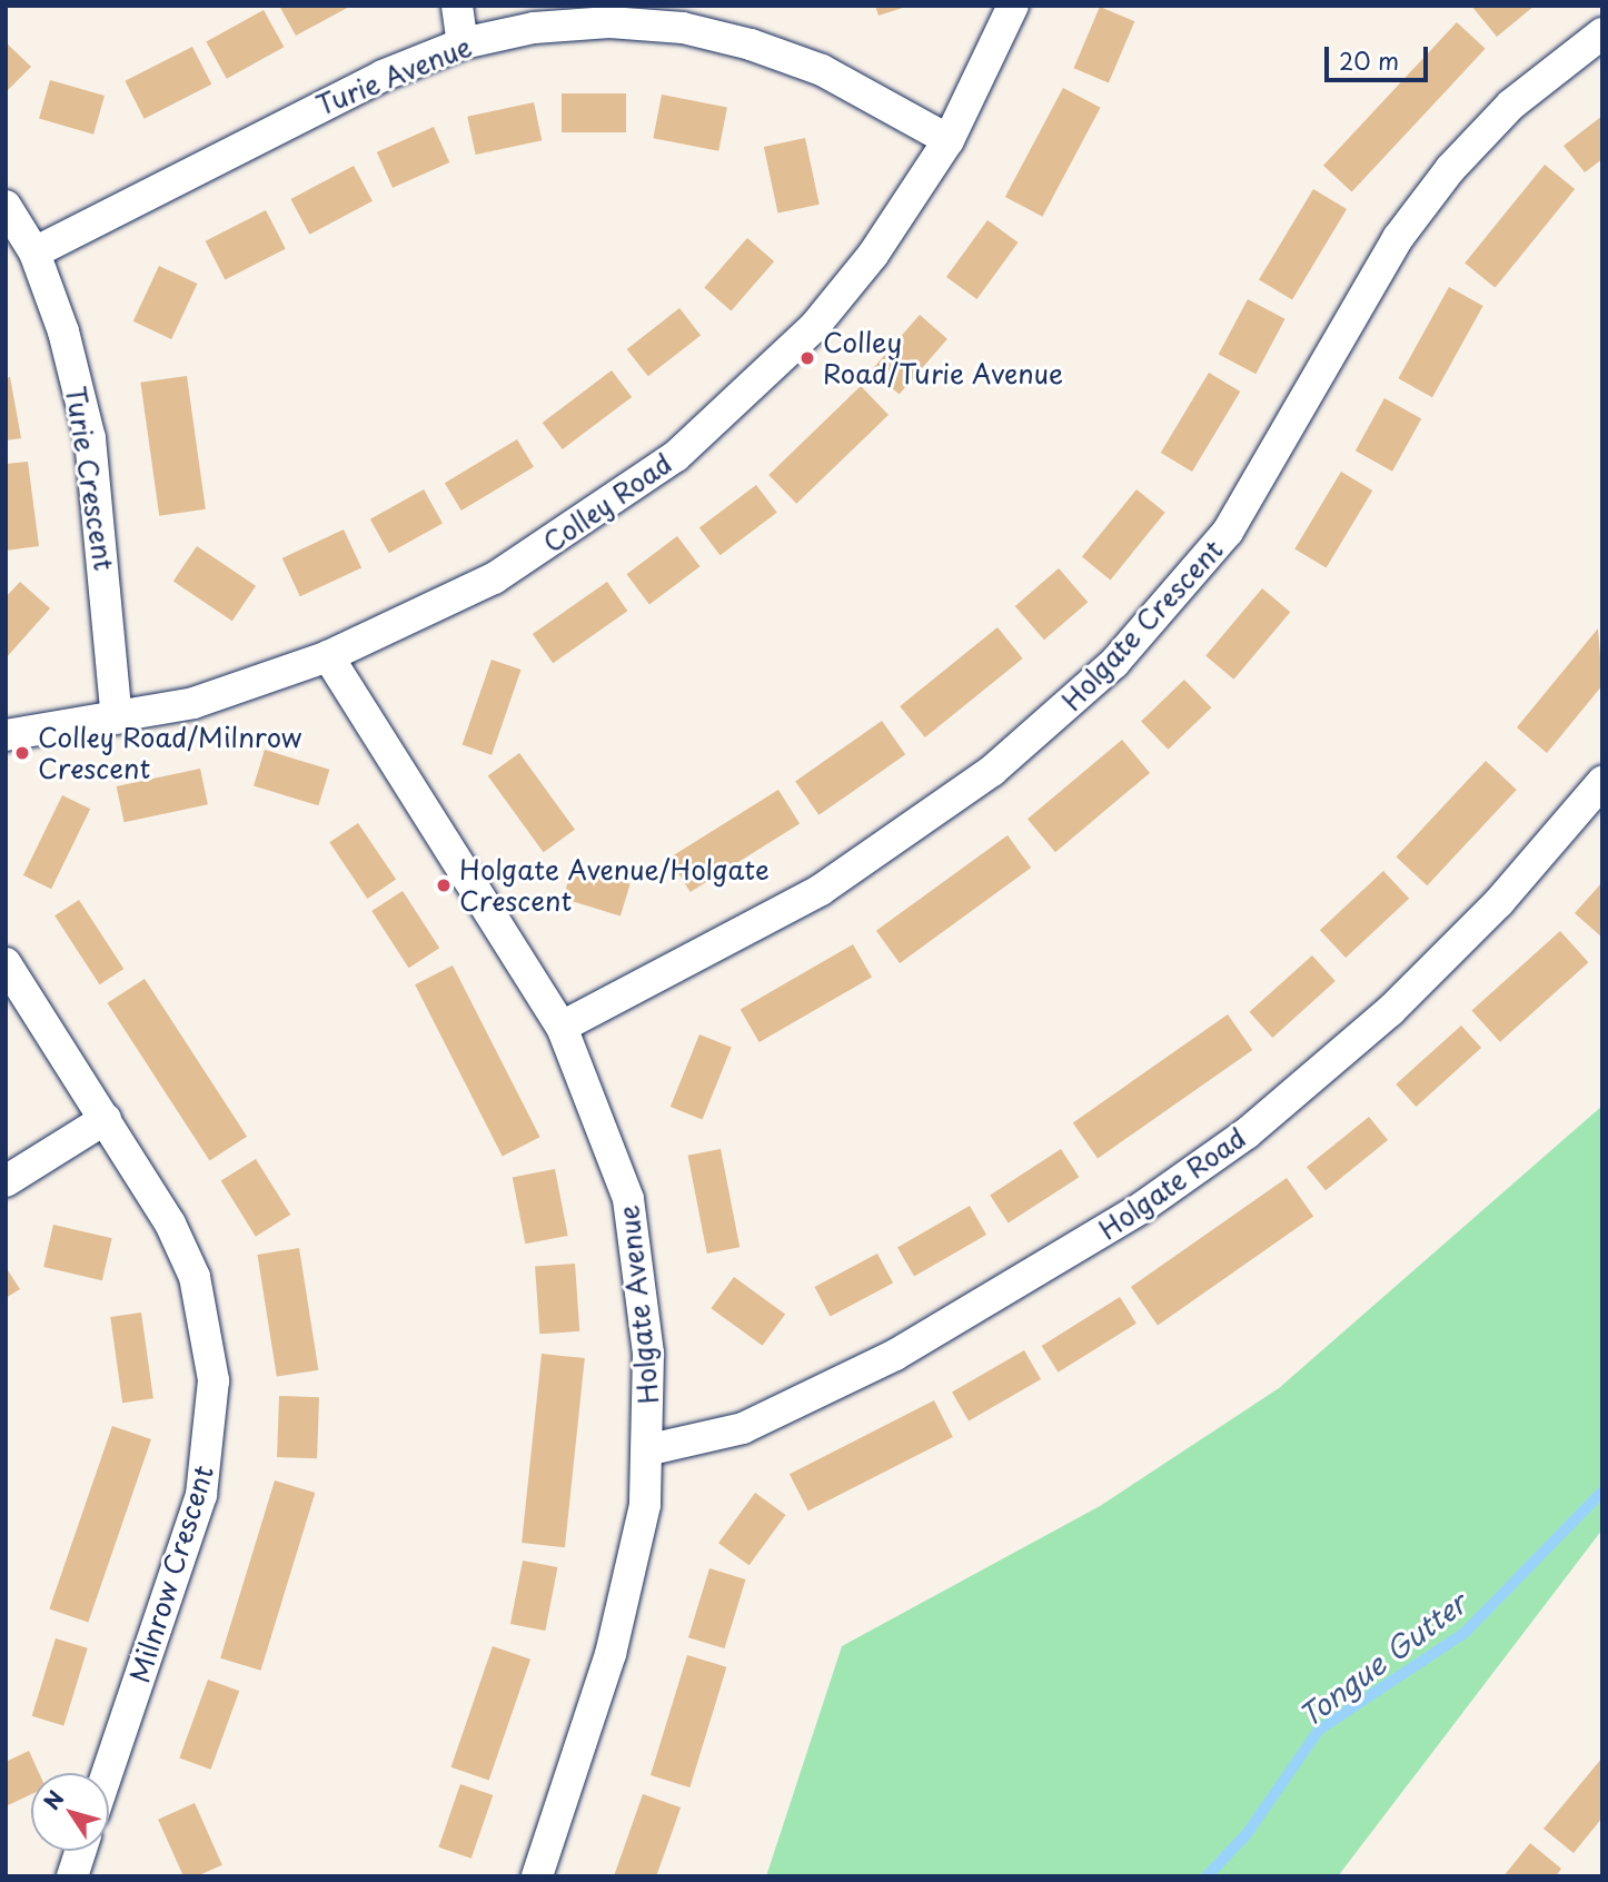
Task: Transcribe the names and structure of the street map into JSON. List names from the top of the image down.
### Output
{
  "streets": {
    "street": [
      "Turie Avenue",
      "Turie Crescent",
      "Colley Road",
      "Holgate Crescent",
      "Holgate Road",
      "Holgate Avenue",
      "Milnrow Crescent"
    ]
  },
  "crossings": [
    ["Turie Avenue", "Turie Crescent"],
    ["Turie Avenue", "Colley Road"],
    ["Turie Crescent", "Colley Road"],
    ["Colley Road", "Holgate Avenue"],
    ["Holgate Crescent", "Holgate Avenue"],
    ["Holgate Road", "Holgate Avenue"]
  ],
  "water": ["Tongue Gutter"],
  "places": ["Colley Road/Turie Avenue", "Colley Road/Milnrow Crescent", "Holgate Avenue/Holgate Crescent"],
  "scale_bar": "20 m",
  "north": "top left"
}
